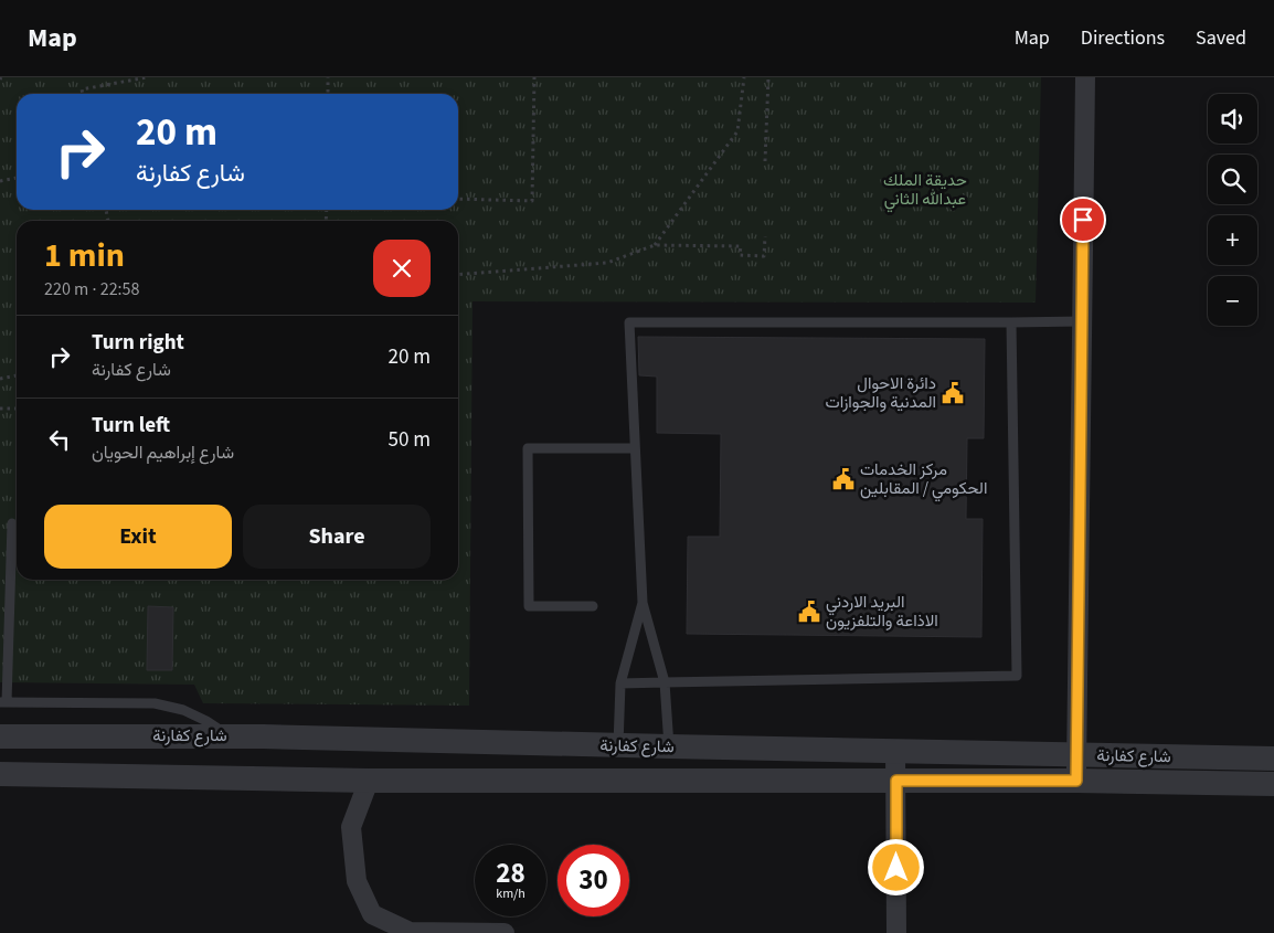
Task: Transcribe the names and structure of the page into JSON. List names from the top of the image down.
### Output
{
  "streets": {
    "street": ["شارع كفارنة"]
  },
  "parks": ["حديقة الملك عبدالله الثاني"],
  "places": {
    "public building": ["دائرة الاحوال المدنية والجوازات", "مركز الخدمات الحكومي / المقابلين", "البريد الاردني الاذاعة والتلفزيون"]
  },
  "page": {
    "header": "Map",
    "nav": ["Map", "Directions", "Saved"],
    "map_buttons": ["+", "−"],
    "turn": ["20 m", "شارع كفارنة"],
    "heading": ["1 min", "220 m · 22:58"],
    "list": [
      {
        "name": "Turn right",
        "note": "شارع كفارنة",
        "value": "20 m"
      },
      {
        "name": "Turn left",
        "note": "شارع إبراهيم الحويان",
        "value": "50 m"
      }
    ],
    "buttons": ["Exit", "Share"],
    "speed": "28 km/h",
    "limit": "30"
  }
}
